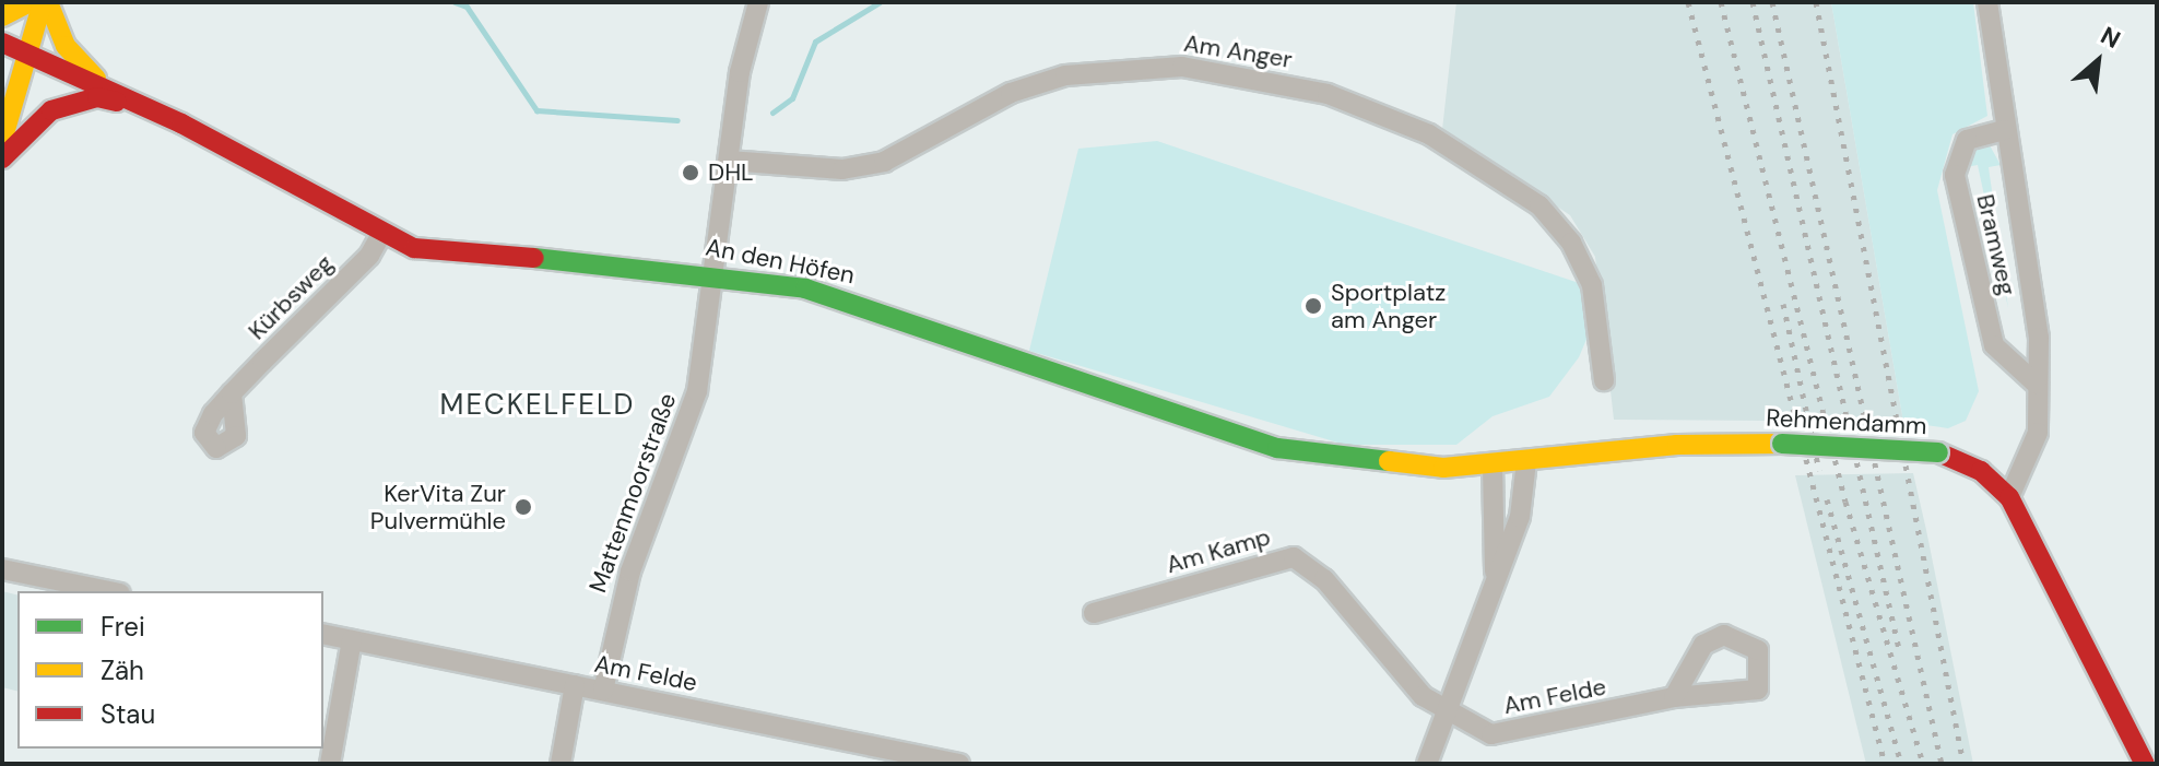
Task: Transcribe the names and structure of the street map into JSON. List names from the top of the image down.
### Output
{
  "streets": {
    "street": [
      "Am Anger",
      "Bramweg",
      "An den Höfen",
      "Kürbsweg",
      "Rehmendamm",
      "Mattenmoorstraße",
      "Am Kamp",
      "Am Felde"
    ]
  },
  "crossings": [
    ["Am Anger", "Mattenmoorstraße"],
    ["Bramweg", "Rehmendamm"],
    ["An den Höfen", "Kürbsweg"],
    ["An den Höfen", "Rehmendamm"],
    ["An den Höfen", "Mattenmoorstraße"],
    ["Mattenmoorstraße", "Am Felde"],
    ["Am Kamp", "Am Felde"]
  ],
  "districts": ["MECKELFELD"],
  "places": ["DHL", "Sportplatz am Anger", "KerVita Zur Pulvermühle"],
  "legend": ["Frei", "Zäh", "Stau"],
  "north": "top right"
}
